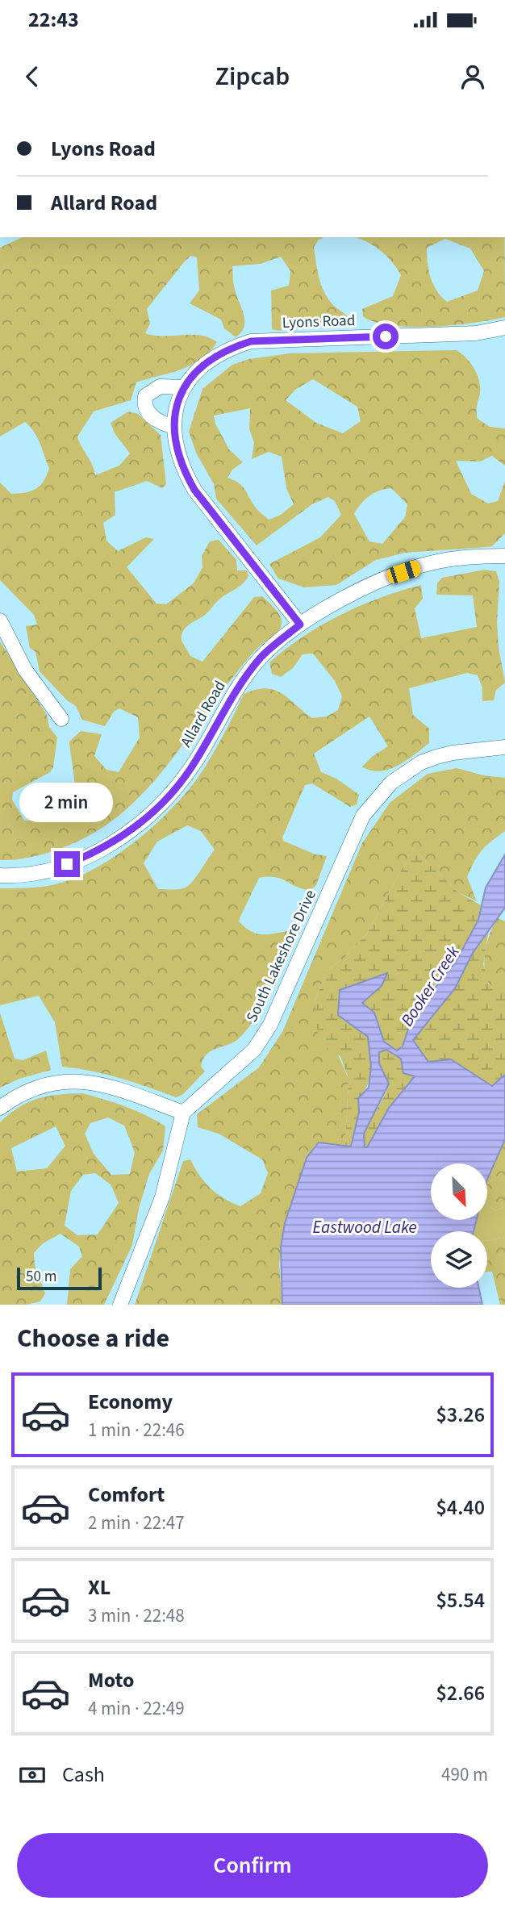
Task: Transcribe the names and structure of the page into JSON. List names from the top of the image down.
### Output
{
  "streets": {
    "street": ["Lyons Road", "Allard Road", "South Lakeshore Drive"]
  },
  "crossings": [
    ["Lyons Road", "Allard Road"]
  ],
  "water": ["Booker Creek", "Eastwood Lake"],
  "scale_bar": "50 m",
  "north": "bottom right",
  "page": {
    "status": "22:43",
    "header": "Zipcab",
    "banner": ["Lyons Road", "Allard Road"],
    "bubble": "2 min",
    "scale": "50 m",
    "heading": "Choose a ride",
    "list": [
      {
        "name": "Economy",
        "note": "1 min · 22:46",
        "value": "$3.26"
      },
      {
        "name": "Comfort",
        "note": "2 min · 22:47",
        "value": "$4.40"
      },
      {
        "name": "XL",
        "note": "3 min · 22:48",
        "value": "$5.54"
      },
      {
        "name": "Moto",
        "note": "4 min · 22:49",
        "value": "$2.66"
      }
    ],
    "pay": ["Cash", "490 m"],
    "buttons": "Confirm"
  }
}
